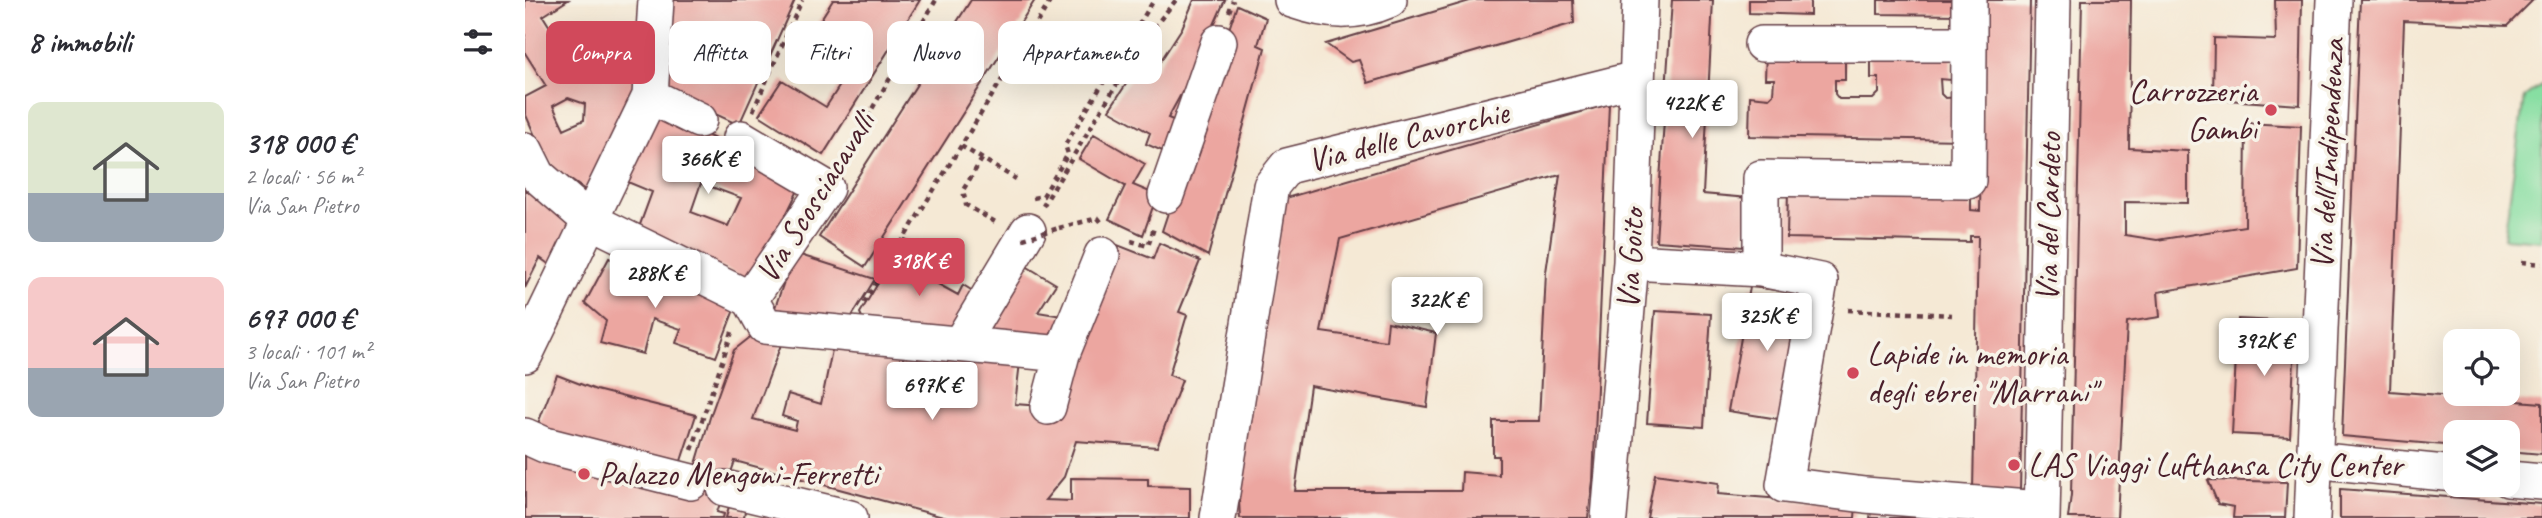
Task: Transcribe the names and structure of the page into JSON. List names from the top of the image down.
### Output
{
  "streets": {
    "street": [
      "Via delle Cavorchie",
      "Via dell'Indipendenza",
      "Via Scosciacavalli",
      "Via del Cardeto",
      "Via Goito"
    ]
  },
  "crossings": [
    ["Via delle Cavorchie", "Via Goito"]
  ],
  "places": [
    "Carrozzeria Gambi",
    "Lapide in memoria degli ebrei \"Marrani\"",
    "LAS Viaggi Lufthansa City Center",
    "Palazzo Mengoni-Ferretti"
  ],
  "page": {
    "heading": "8 immobili",
    "chip": [
      "Compra",
      "Affitta",
      "Filtri",
      "Nuovo",
      "Appartamento"
    ],
    "price": [
      "422K €",
      "366K €",
      "318K €",
      "288K €",
      "322K €",
      "325K €",
      "392K €",
      "697K €"
    ],
    "list": [
      {
        "name": "318 000 €",
        "note": "2 locali · 56 m² · Via San Pietro"
      },
      {
        "name": "697 000 €",
        "note": "3 locali · 101 m² · Via San Pietro"
      }
    ]
  }
}
